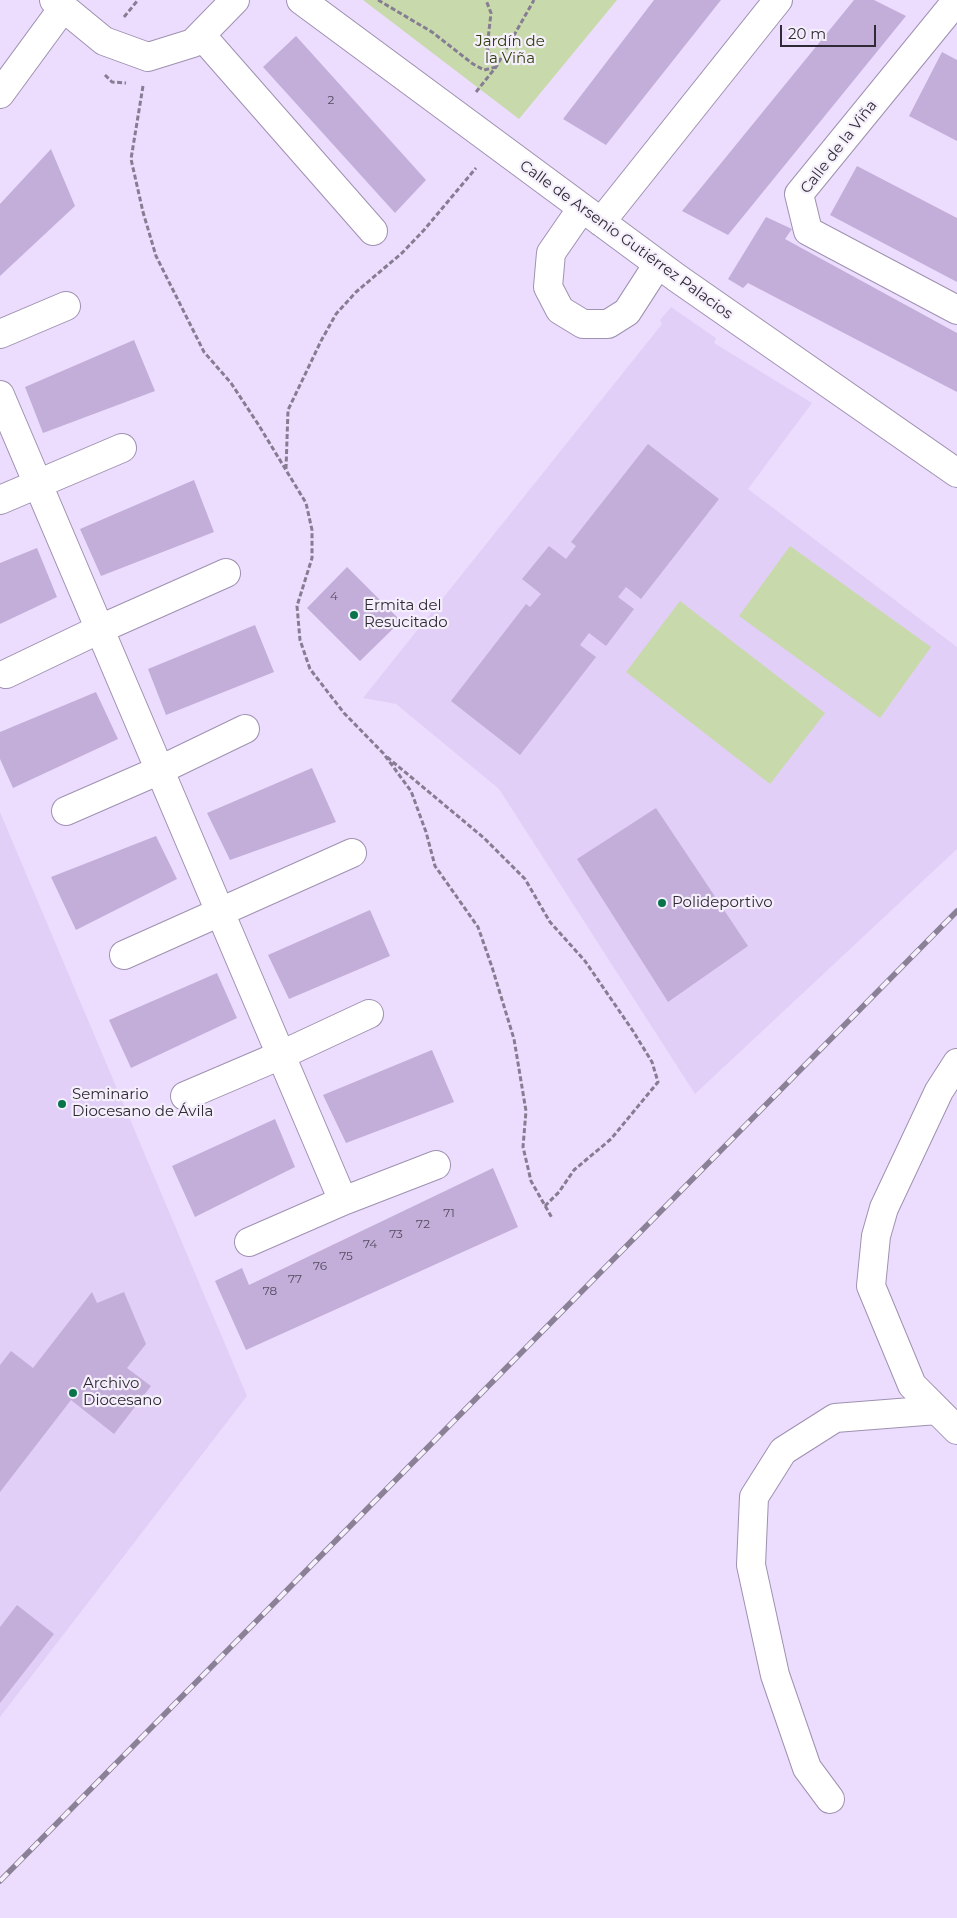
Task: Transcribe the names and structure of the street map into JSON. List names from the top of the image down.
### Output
{
  "streets": {
    "street": ["Calle de la Viña", "Calle de Arsenio Gutiérrez Palacios"]
  },
  "parks": ["Jardín de la Viña"],
  "places": [
    "Ermita del Resucitado",
    "Polideportivo",
    "Seminario Diocesano de Ávila",
    "Archivo Diocesano"
  ],
  "house_numbers": [
    "2",
    "4",
    "71",
    "72",
    "73",
    "74",
    "75",
    "76",
    "77",
    "78"
  ],
  "scale_bar": "20 m"
}
